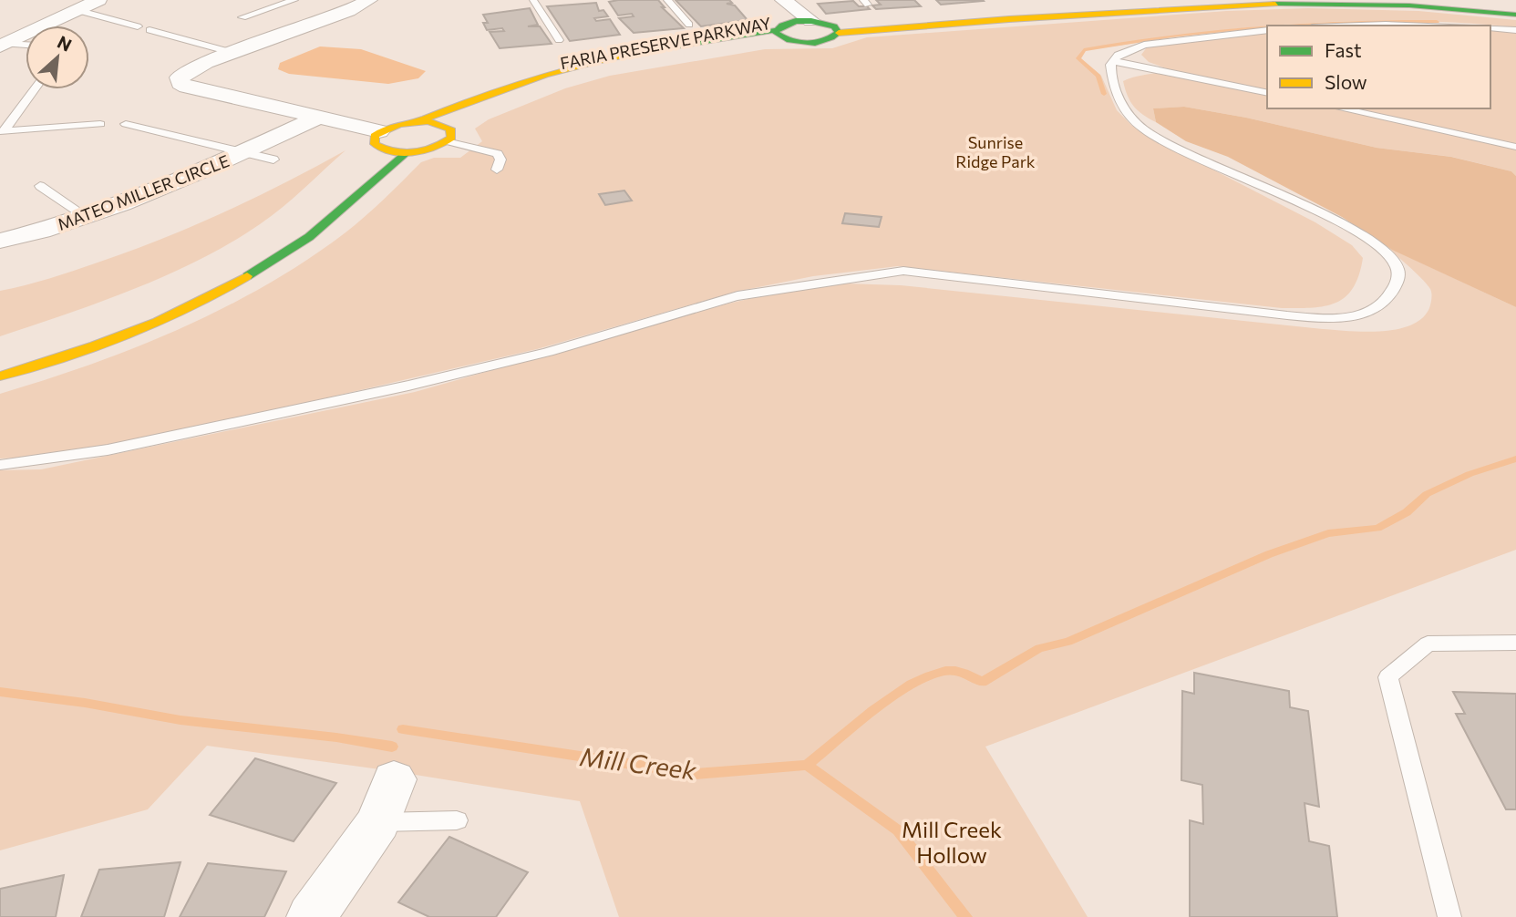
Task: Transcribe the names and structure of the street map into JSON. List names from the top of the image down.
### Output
{
  "streets": {
    "street": ["FARIA PRESERVE PARKWAY", "MATEO MILLER CIRCLE"]
  },
  "water": ["Mill Creek"],
  "parks": ["Sunrise Ridge Park", "Mill Creek Hollow"],
  "legend": ["Fast", "Slow"],
  "north": "top right"
}
